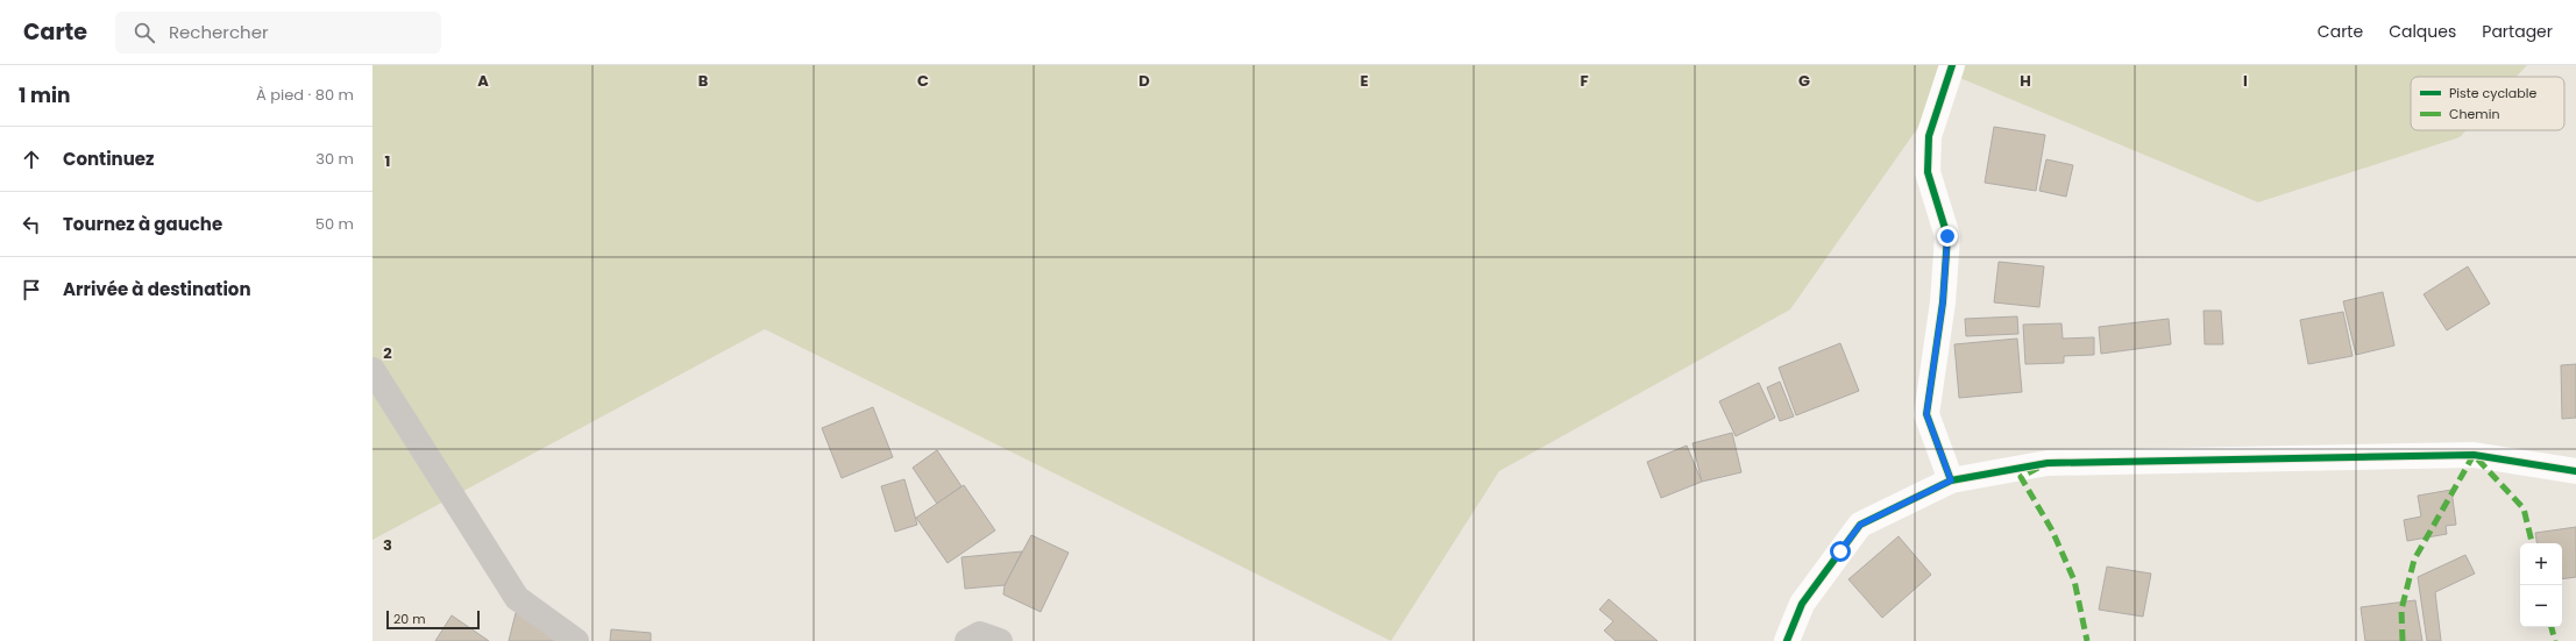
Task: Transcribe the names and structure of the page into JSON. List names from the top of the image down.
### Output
{
  "legend": ["Piste cyclable", "Chemin"],
  "scale_bar": "20 m",
  "page": {
    "header": "Carte",
    "search": "Rechercher",
    "nav": ["Carte", "Calques", "Partager"],
    "heading": ["1 min", "À pied · 80 m"],
    "list": [
      ["Continuez", "30 m"],
      ["Tournez à gauche", "50 m"],
      "Arrivée à destination"
    ],
    "map_buttons": ["+", "−"],
    "scale": "20 m"
  },
  "grid": {
    "columns": [
      "A",
      "B",
      "C",
      "D",
      "E",
      "F",
      "G",
      "H",
      "I"
    ],
    "rows": ["1", "2", "3"]
  }
}
